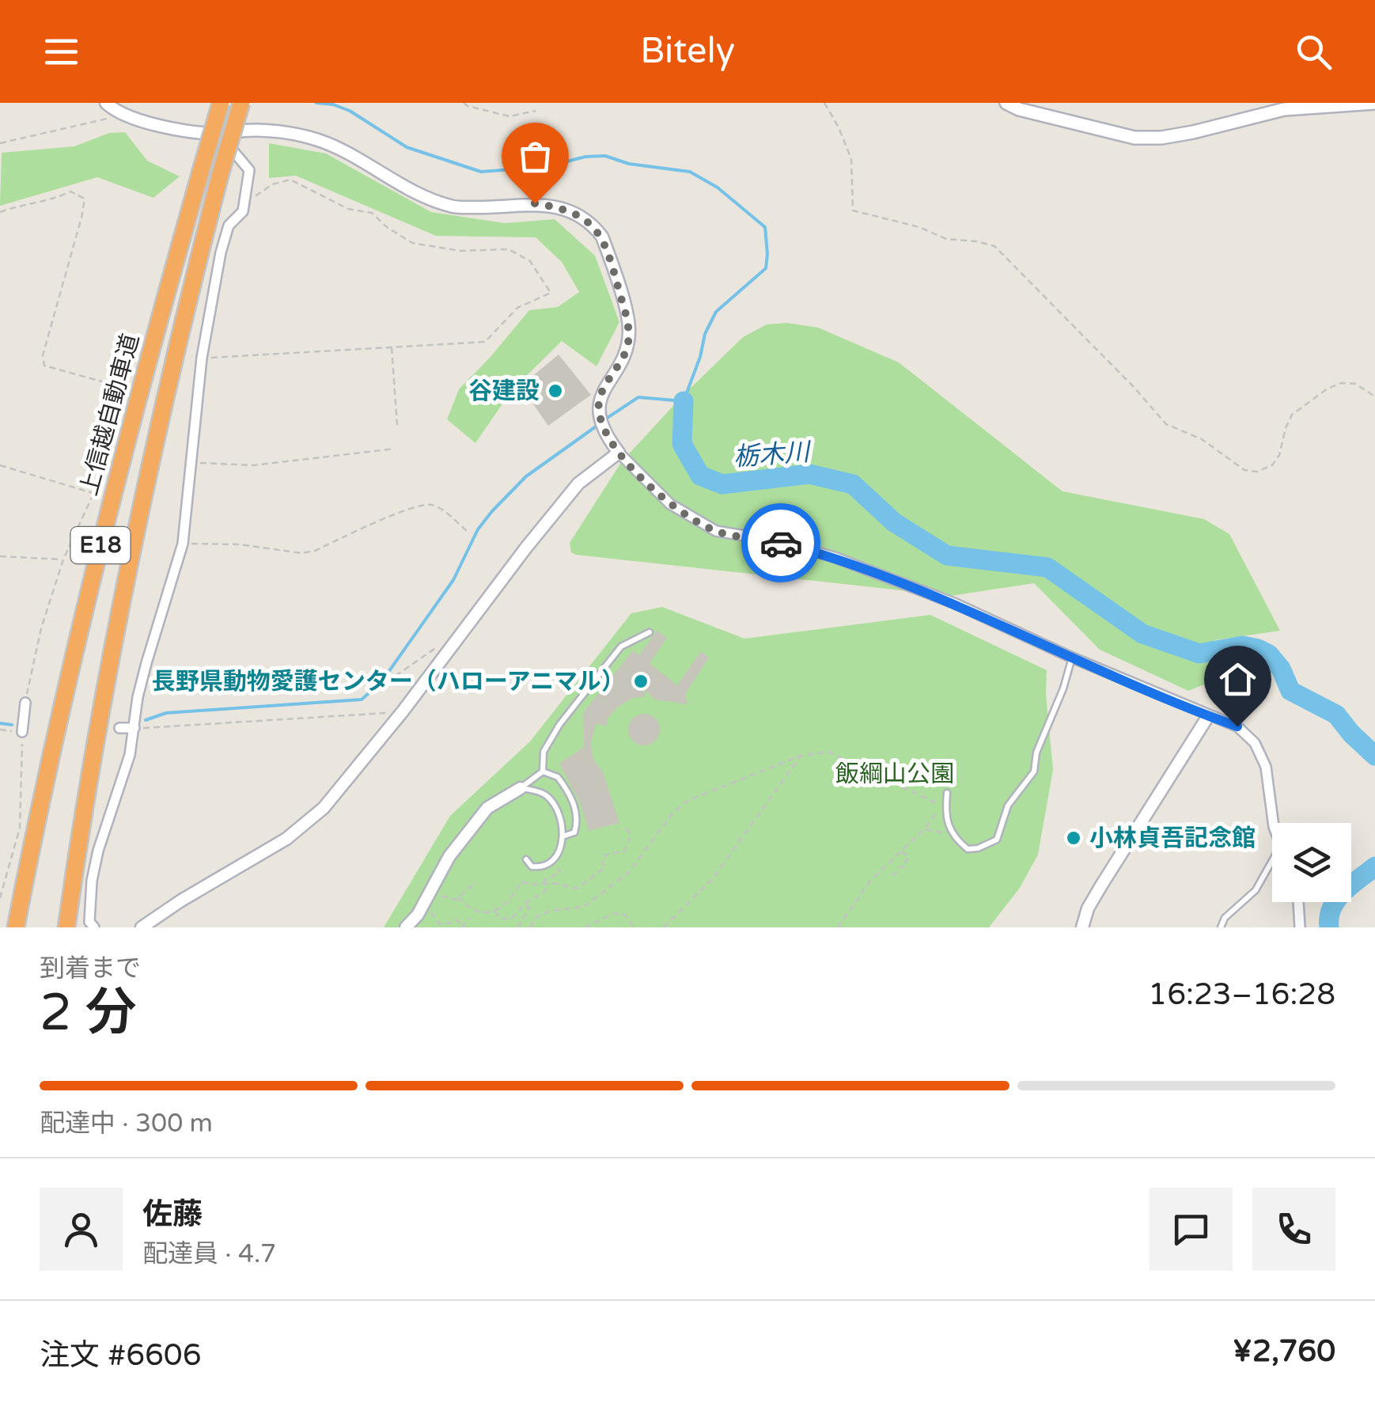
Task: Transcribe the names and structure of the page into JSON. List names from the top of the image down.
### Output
{
  "streets": {
    "highway": ["上信越自動車道", "E18"]
  },
  "water": ["栃木川"],
  "parks": ["飯綱山公園"],
  "places": ["谷建設", "長野県動物愛護センター（ハローアニマル）", "小林貞吾記念館"],
  "page": {
    "header": "Bitely",
    "heading": ["2 分", "到着まで", "16:23–16:28"],
    "panel": [
      "佐藤",
      "配達員 · 4.7",
      "注文 #6606",
      "¥2,760"
    ],
    "bar": "配達中 · 300 m"
  }
}
